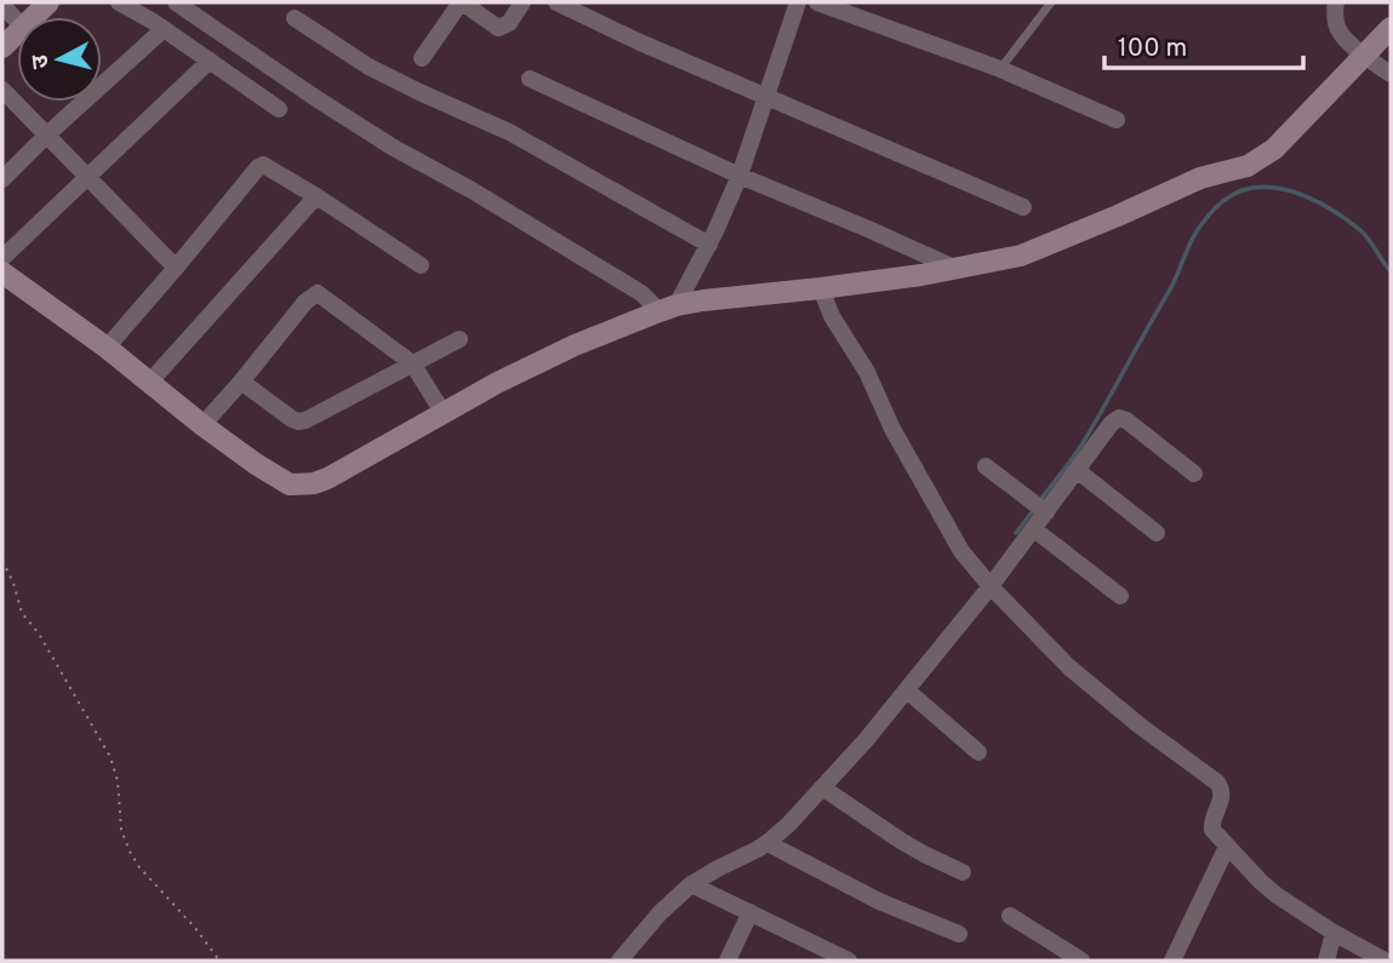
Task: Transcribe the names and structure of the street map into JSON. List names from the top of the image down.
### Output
{
  "scale_bar": "100 m",
  "north": "left"
}
